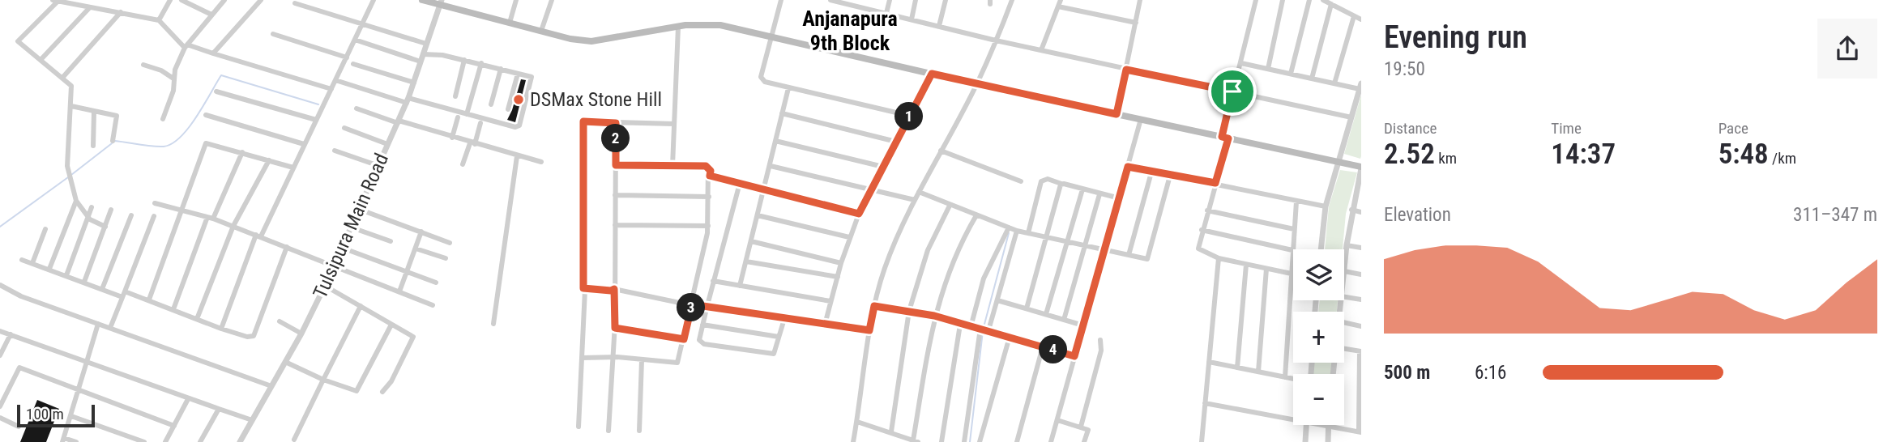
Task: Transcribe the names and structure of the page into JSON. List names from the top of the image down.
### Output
{
  "streets": {
    "street": ["Tulsipura Main Road"]
  },
  "districts": ["Anjanapura 9th Block"],
  "places": ["DSMax Stone Hill"],
  "scale_bar": "100 m",
  "page": {
    "heading": ["Evening run", "19:50"],
    "stats": [
      ["Distance", "2.52 km"],
      ["Time", "14:37"],
      ["Pace", "5:48 /km"]
    ],
    "pins": [
      "1",
      "2",
      "3",
      "4"
    ],
    "chart": ["Elevation", "311–347 m"],
    "map_buttons": ["+", "−"],
    "list": [
      {
        "name": "500 m",
        "note": "6:16"
      }
    ],
    "scale": "100 m"
  }
}
